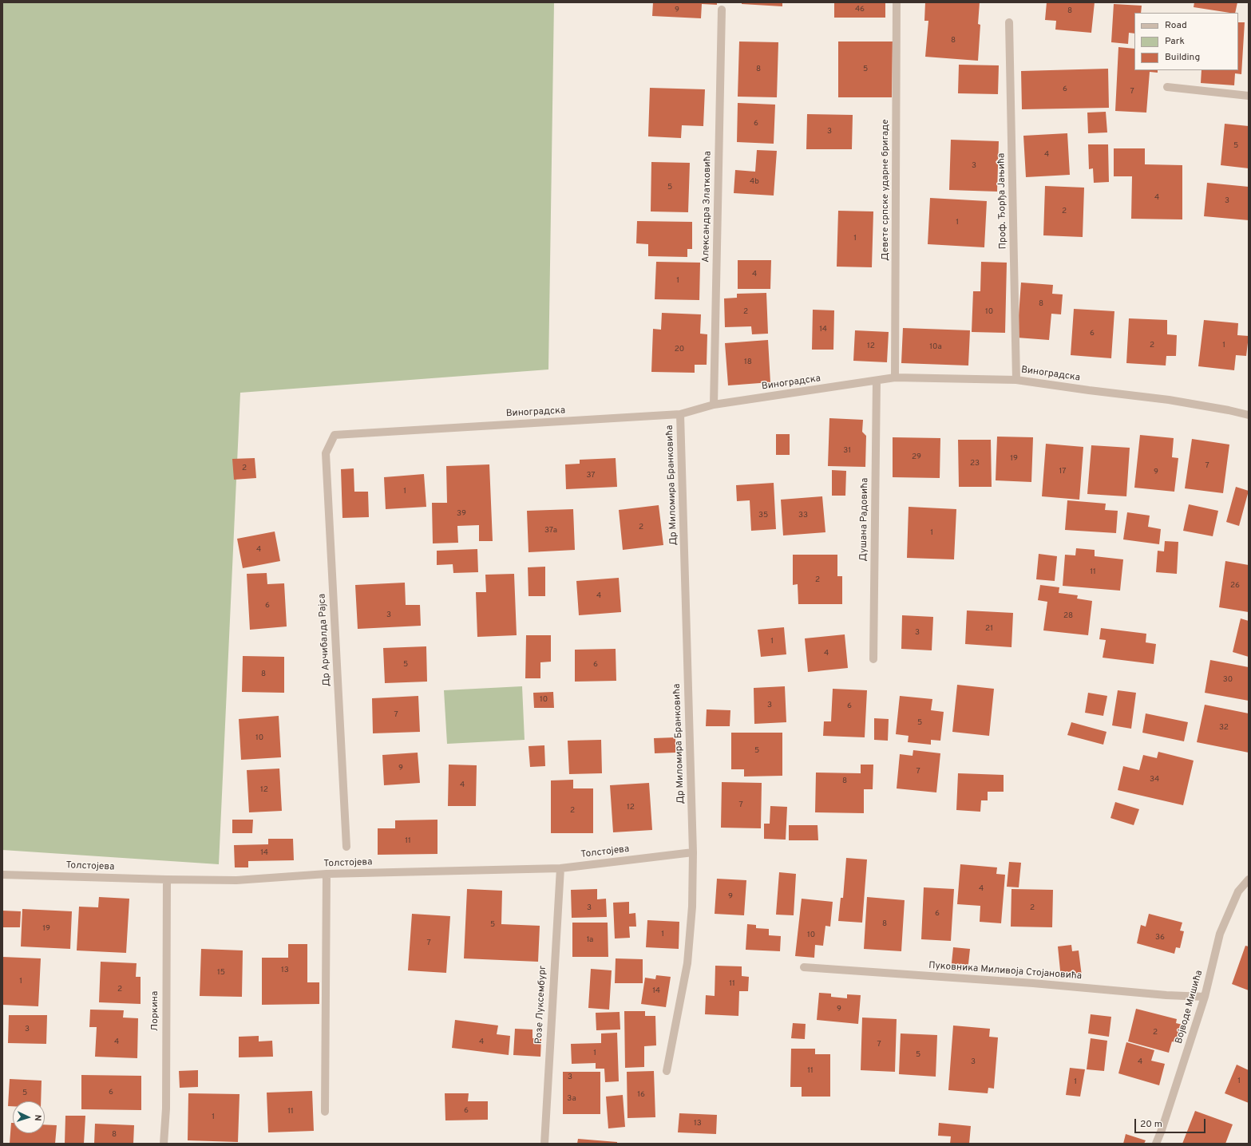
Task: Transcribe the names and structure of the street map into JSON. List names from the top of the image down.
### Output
{
  "streets": {
    "street": [
      "Девете српске ударне бригаде",
      "Проф. Ђорђа Јањића",
      "Александра Златковића",
      "Виноградска",
      "Др Миломира Бранковића",
      "Душана Радовића",
      "Др Арчибалда Рајса",
      "Толстојева",
      "Пуковника Миливоја Стојановића",
      "Розе Луксембург",
      "Војводе Мишића",
      "Лоркина"
    ]
  },
  "crossings": [
    ["Девете српске ударне бригаде", "Виноградска"],
    ["Проф. Ђорђа Јањића", "Виноградска"],
    ["Александра Златковића", "Виноградска"],
    ["Виноградска", "Др Миломира Бранковића"],
    ["Виноградска", "Душана Радовића"],
    ["Виноградска", "Др Арчибалда Рајса"],
    ["Др Миломира Бранковића", "Толстојева"],
    ["Толстојева", "Розе Луксембург"],
    ["Толстојева", "Лоркина"],
    ["Пуковника Миливоја Стојановића", "Војводе Мишића"]
  ],
  "house_numbers": [
    "46",
    "9",
    "8",
    "8",
    "8",
    "5",
    "6",
    "7",
    "6",
    "3",
    "5",
    "4",
    "3",
    "4b",
    "5",
    "4",
    "3",
    "2",
    "1",
    "1",
    "4",
    "1",
    "8",
    "2",
    "10",
    "14",
    "6",
    "2",
    "1",
    "12",
    "10a",
    "20",
    "18",
    "31",
    "29",
    "19",
    "23",
    "7",
    "2",
    "17",
    "9",
    "37",
    "1",
    "39",
    "35",
    "33",
    "2",
    "37a",
    "1",
    "4",
    "11",
    "2",
    "26",
    "4",
    "6",
    "3",
    "28",
    "21",
    "3",
    "1",
    "4",
    "5",
    "6",
    "8",
    "30",
    "10",
    "3",
    "6",
    "7",
    "5",
    "32",
    "10",
    "5",
    "9",
    "7",
    "34",
    "8",
    "4",
    "12",
    "7",
    "12",
    "2",
    "11",
    "14",
    "4",
    "9",
    "3",
    "2",
    "6",
    "8",
    "5",
    "19",
    "1",
    "10",
    "36",
    "1a",
    "7",
    "13",
    "15",
    "1",
    "11",
    "2",
    "14",
    "9",
    "3",
    "2",
    "4",
    "4",
    "7",
    "1",
    "5",
    "3",
    "4",
    "11",
    "3",
    "1",
    "1",
    "6",
    "5",
    "16",
    "3a",
    "6",
    "11",
    "1",
    "13",
    "8"
  ],
  "legend": ["Road", "Park", "Building"],
  "scale_bar": "20 m",
  "north": "right"
}
